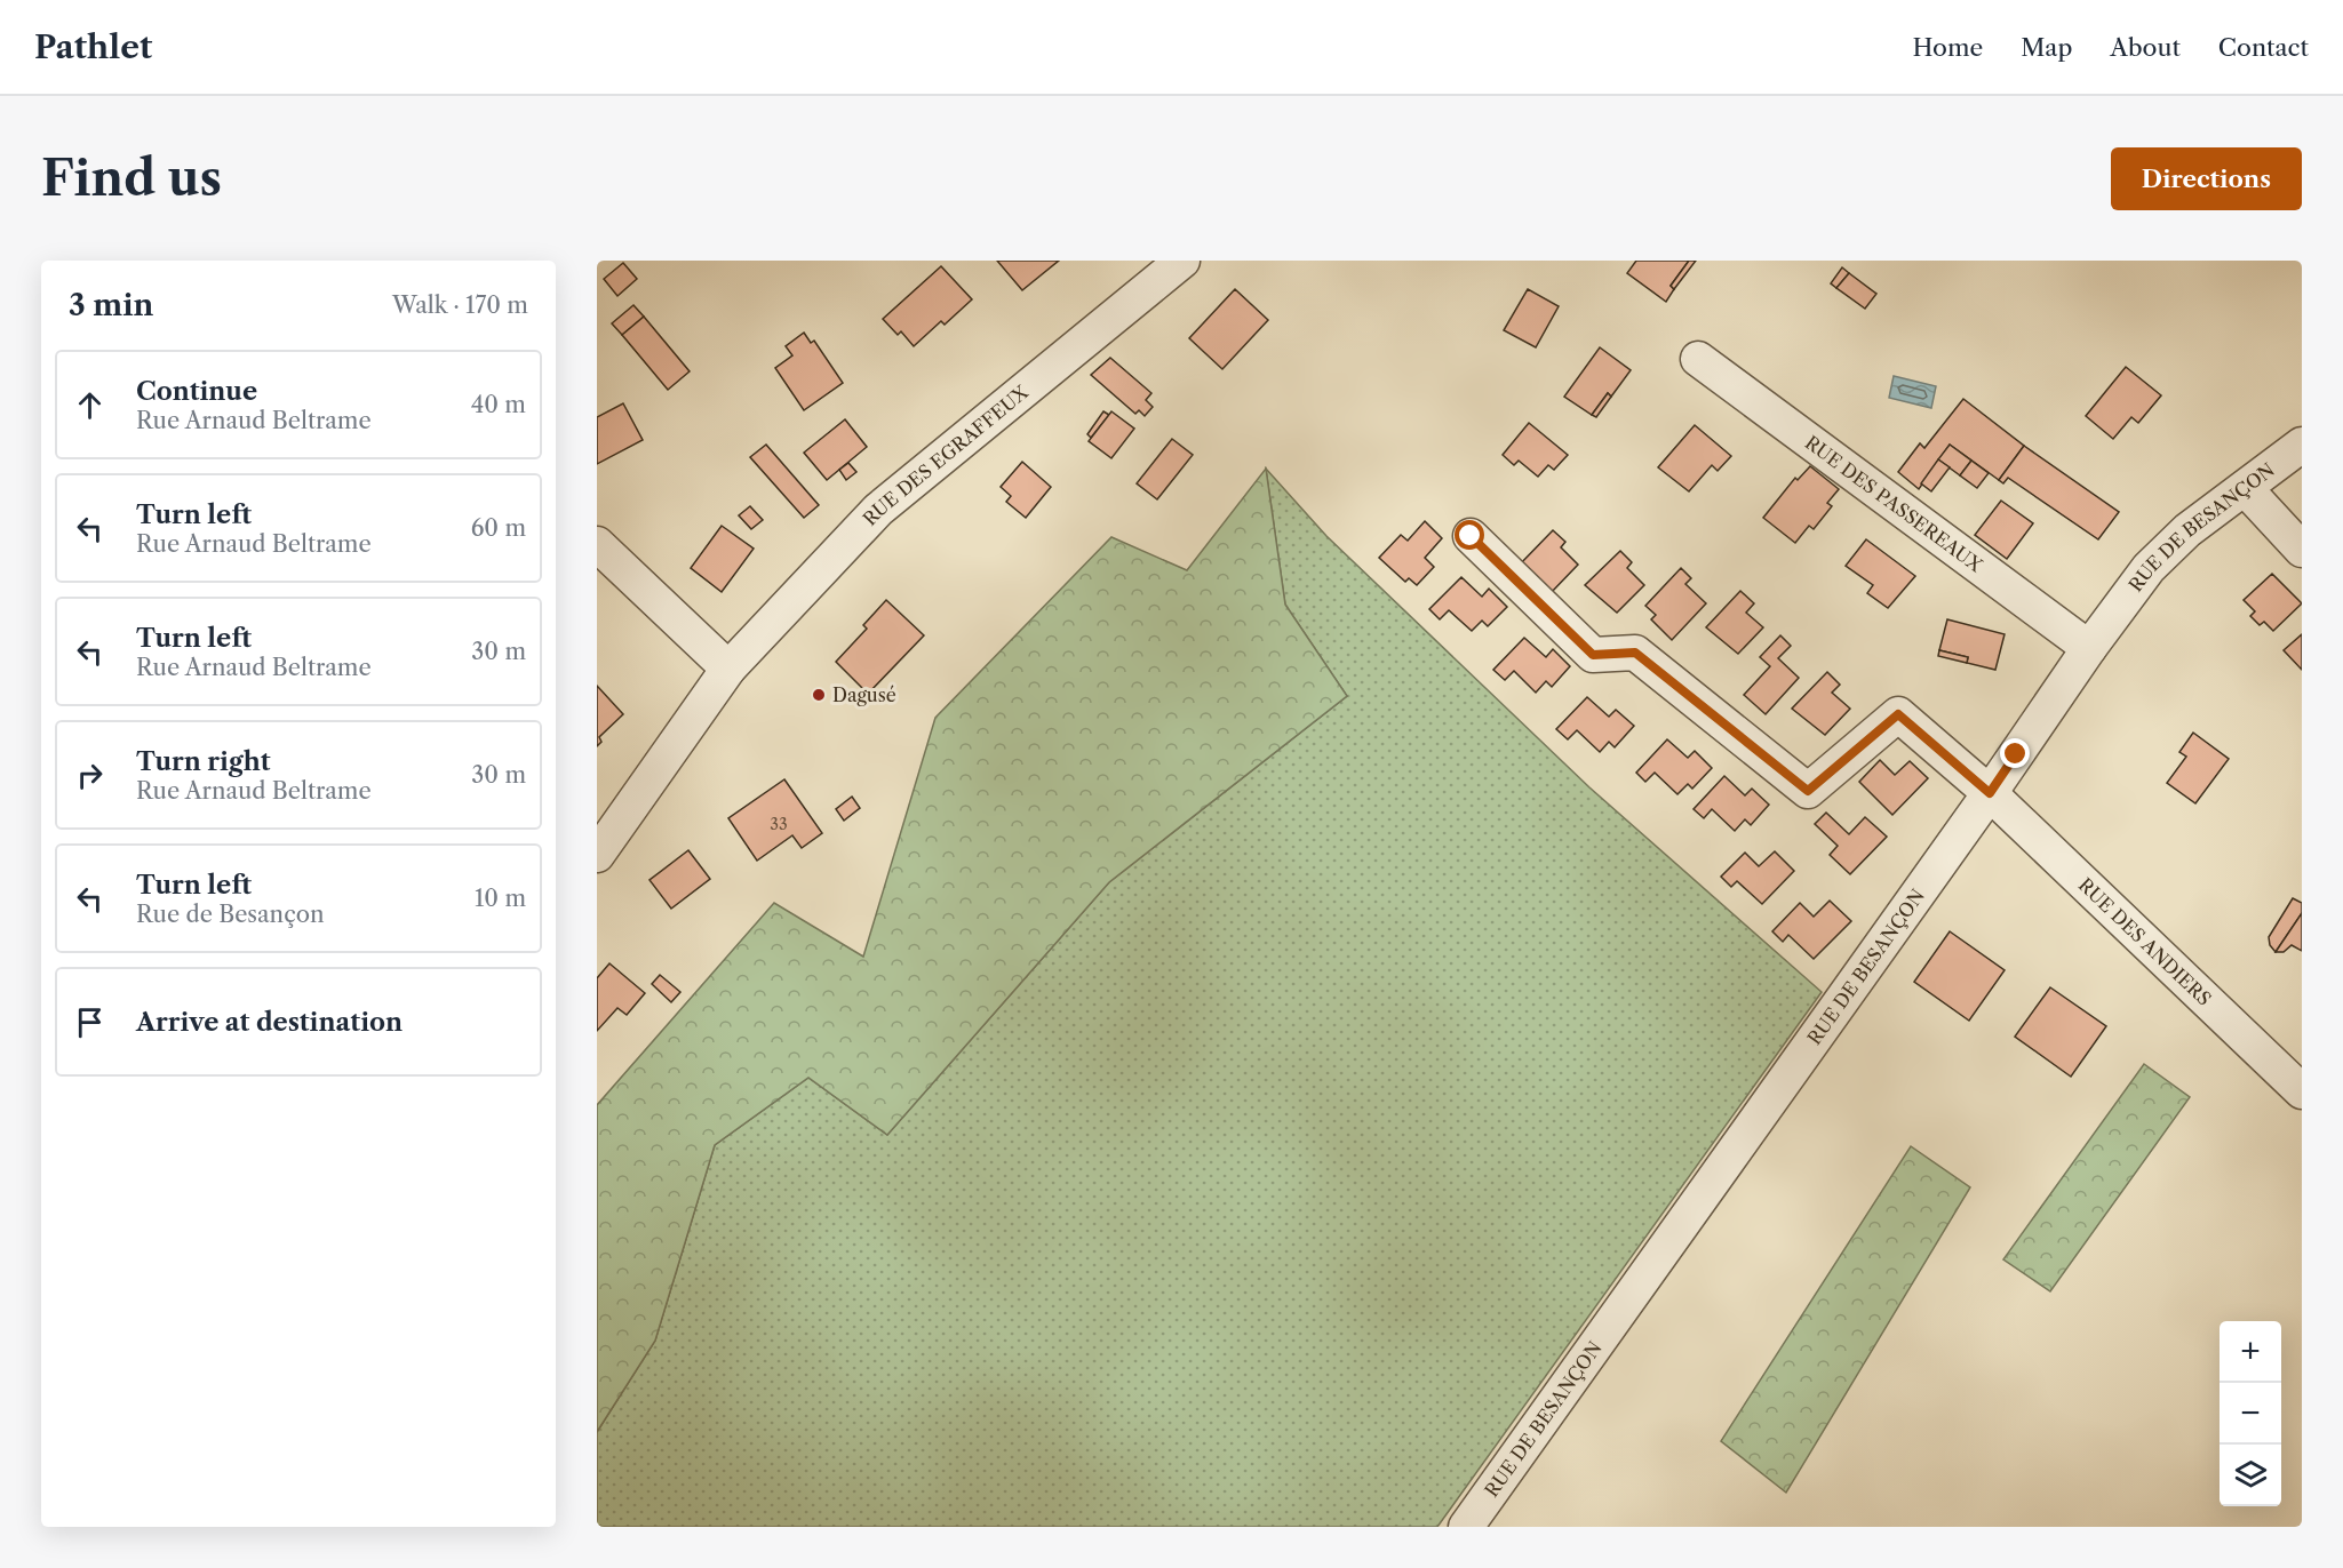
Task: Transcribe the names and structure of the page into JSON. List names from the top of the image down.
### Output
{
  "streets": {
    "street": [
      "RUE DES EGRAFFEUX",
      "RUE DES PASSEREAUX",
      "RUE DE BESANÇON",
      "RUE DES ANDIERS"
    ]
  },
  "crossings": [
    ["RUE DES PASSEREAUX", "RUE DE BESANÇON"],
    ["RUE DE BESANÇON", "RUE DES ANDIERS"]
  ],
  "places": ["Dagusé"],
  "house_numbers": ["33"],
  "page": {
    "header": "Pathlet",
    "nav": [
      "Home",
      "Map",
      "About",
      "Contact"
    ],
    "buttons": "Directions",
    "title": "Find us",
    "heading": ["3 min", "Walk · 170 m"],
    "list": [
      ["Continue", "Rue Arnaud Beltrame", "40 m"],
      ["Turn left", "Rue Arnaud Beltrame", "60 m"],
      ["Turn left", "Rue Arnaud Beltrame", "30 m"],
      ["Turn right", "Rue Arnaud Beltrame", "30 m"],
      ["Turn left", "Rue de Besançon", "10 m"],
      "Arrive at destination"
    ],
    "map_buttons": ["+", "−"]
  }
}
